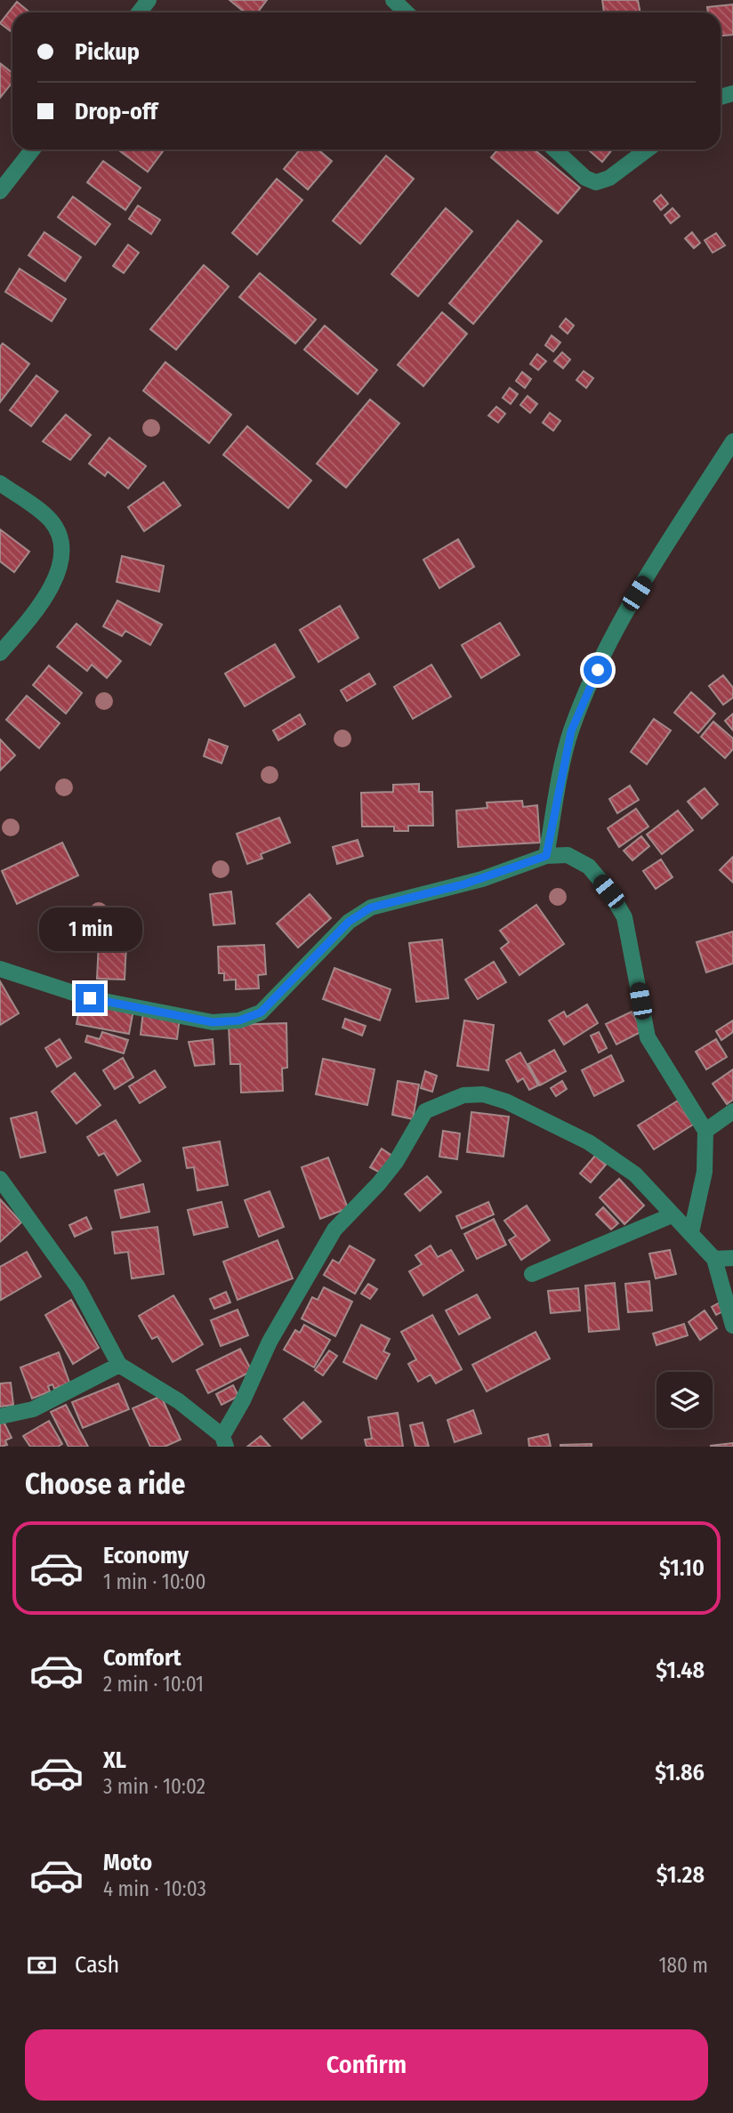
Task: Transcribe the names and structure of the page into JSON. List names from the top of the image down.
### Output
{
  "page": {
    "banner": ["Pickup", "Drop-off"],
    "bubble": "1 min",
    "heading": "Choose a ride",
    "list": [
      {
        "name": "Economy",
        "note": "1 min · 10:00",
        "value": "$1.10"
      },
      {
        "name": "Comfort",
        "note": "2 min · 10:01",
        "value": "$1.48"
      },
      {
        "name": "XL",
        "note": "3 min · 10:02",
        "value": "$1.86"
      },
      {
        "name": "Moto",
        "note": "4 min · 10:03",
        "value": "$1.28"
      }
    ],
    "pay": ["Cash", "180 m"],
    "buttons": "Confirm"
  }
}
